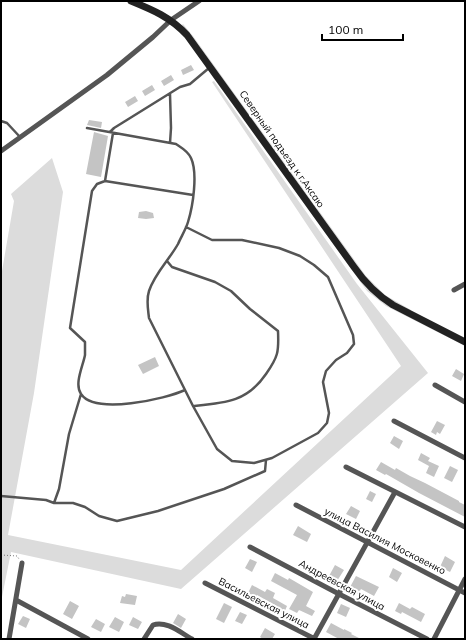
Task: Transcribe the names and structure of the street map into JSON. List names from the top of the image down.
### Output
{
  "streets": {
    "street": [
      "Северный подъезд к г.Аксаю",
      "улица Василия Московенко",
      "Андреевская улица",
      "Васильевская улица"
    ]
  },
  "scale_bar": "100 m"
}
